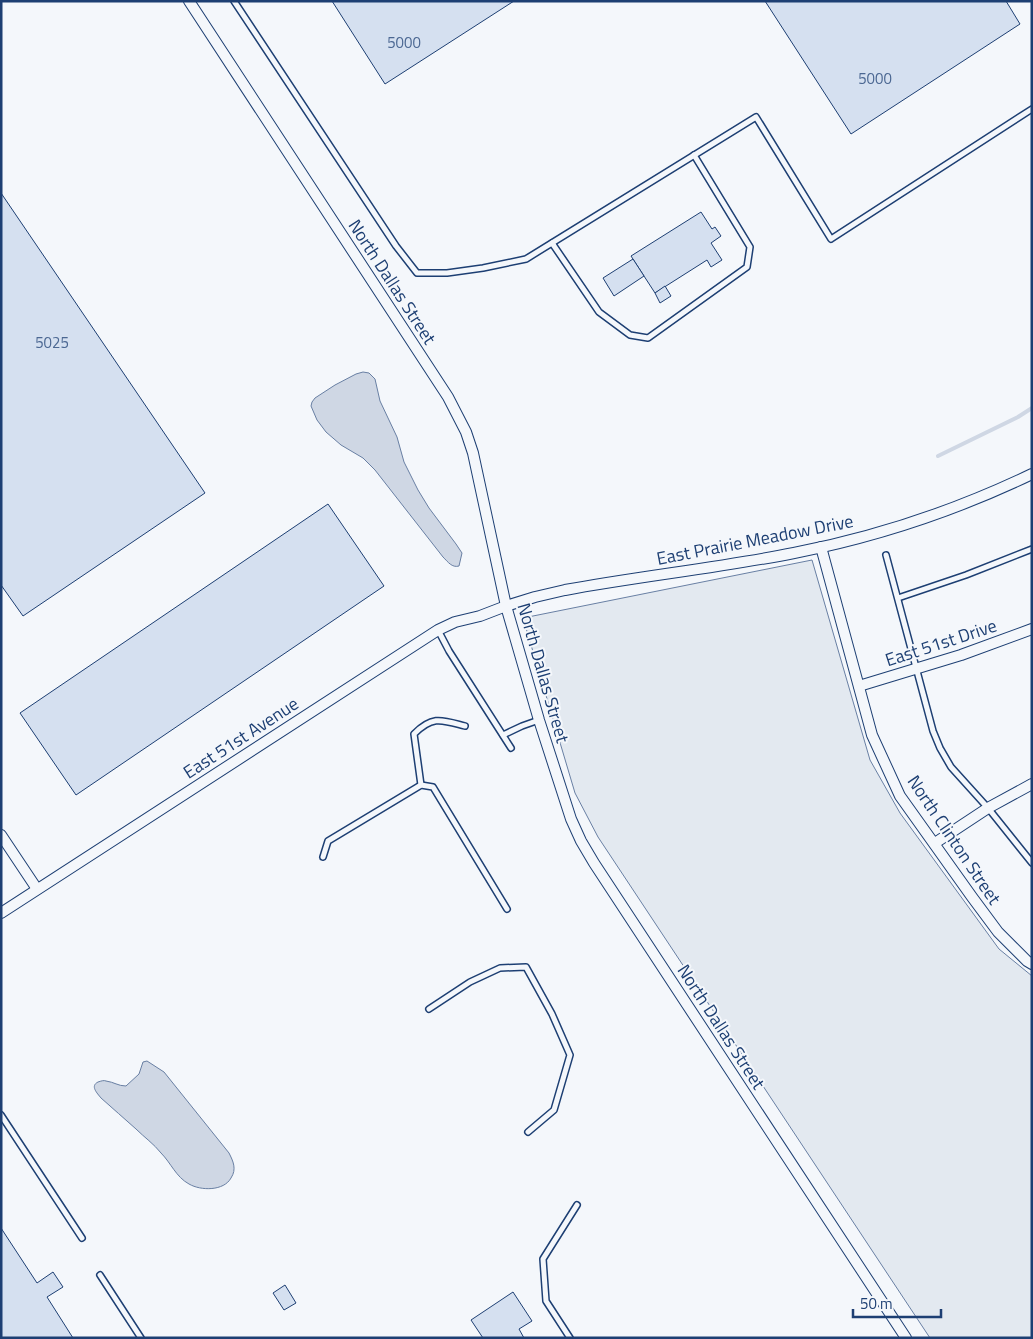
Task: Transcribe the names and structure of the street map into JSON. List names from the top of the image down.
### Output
{
  "streets": {
    "street": [
      "North Dallas Street",
      "East Prairie Meadow Drive",
      "East 51st Drive",
      "East 51st Avenue",
      "North Clinton Street"
    ]
  },
  "crossings": [
    ["North Dallas Street", "East Prairie Meadow Drive"],
    ["North Dallas Street", "East 51st Avenue"],
    ["East Prairie Meadow Drive", "East 51st Avenue"],
    ["East Prairie Meadow Drive", "North Clinton Street"],
    ["East 51st Drive", "North Clinton Street"]
  ],
  "house_numbers": ["5000", "5000", "5025"],
  "scale_bar": "50 m"
}
